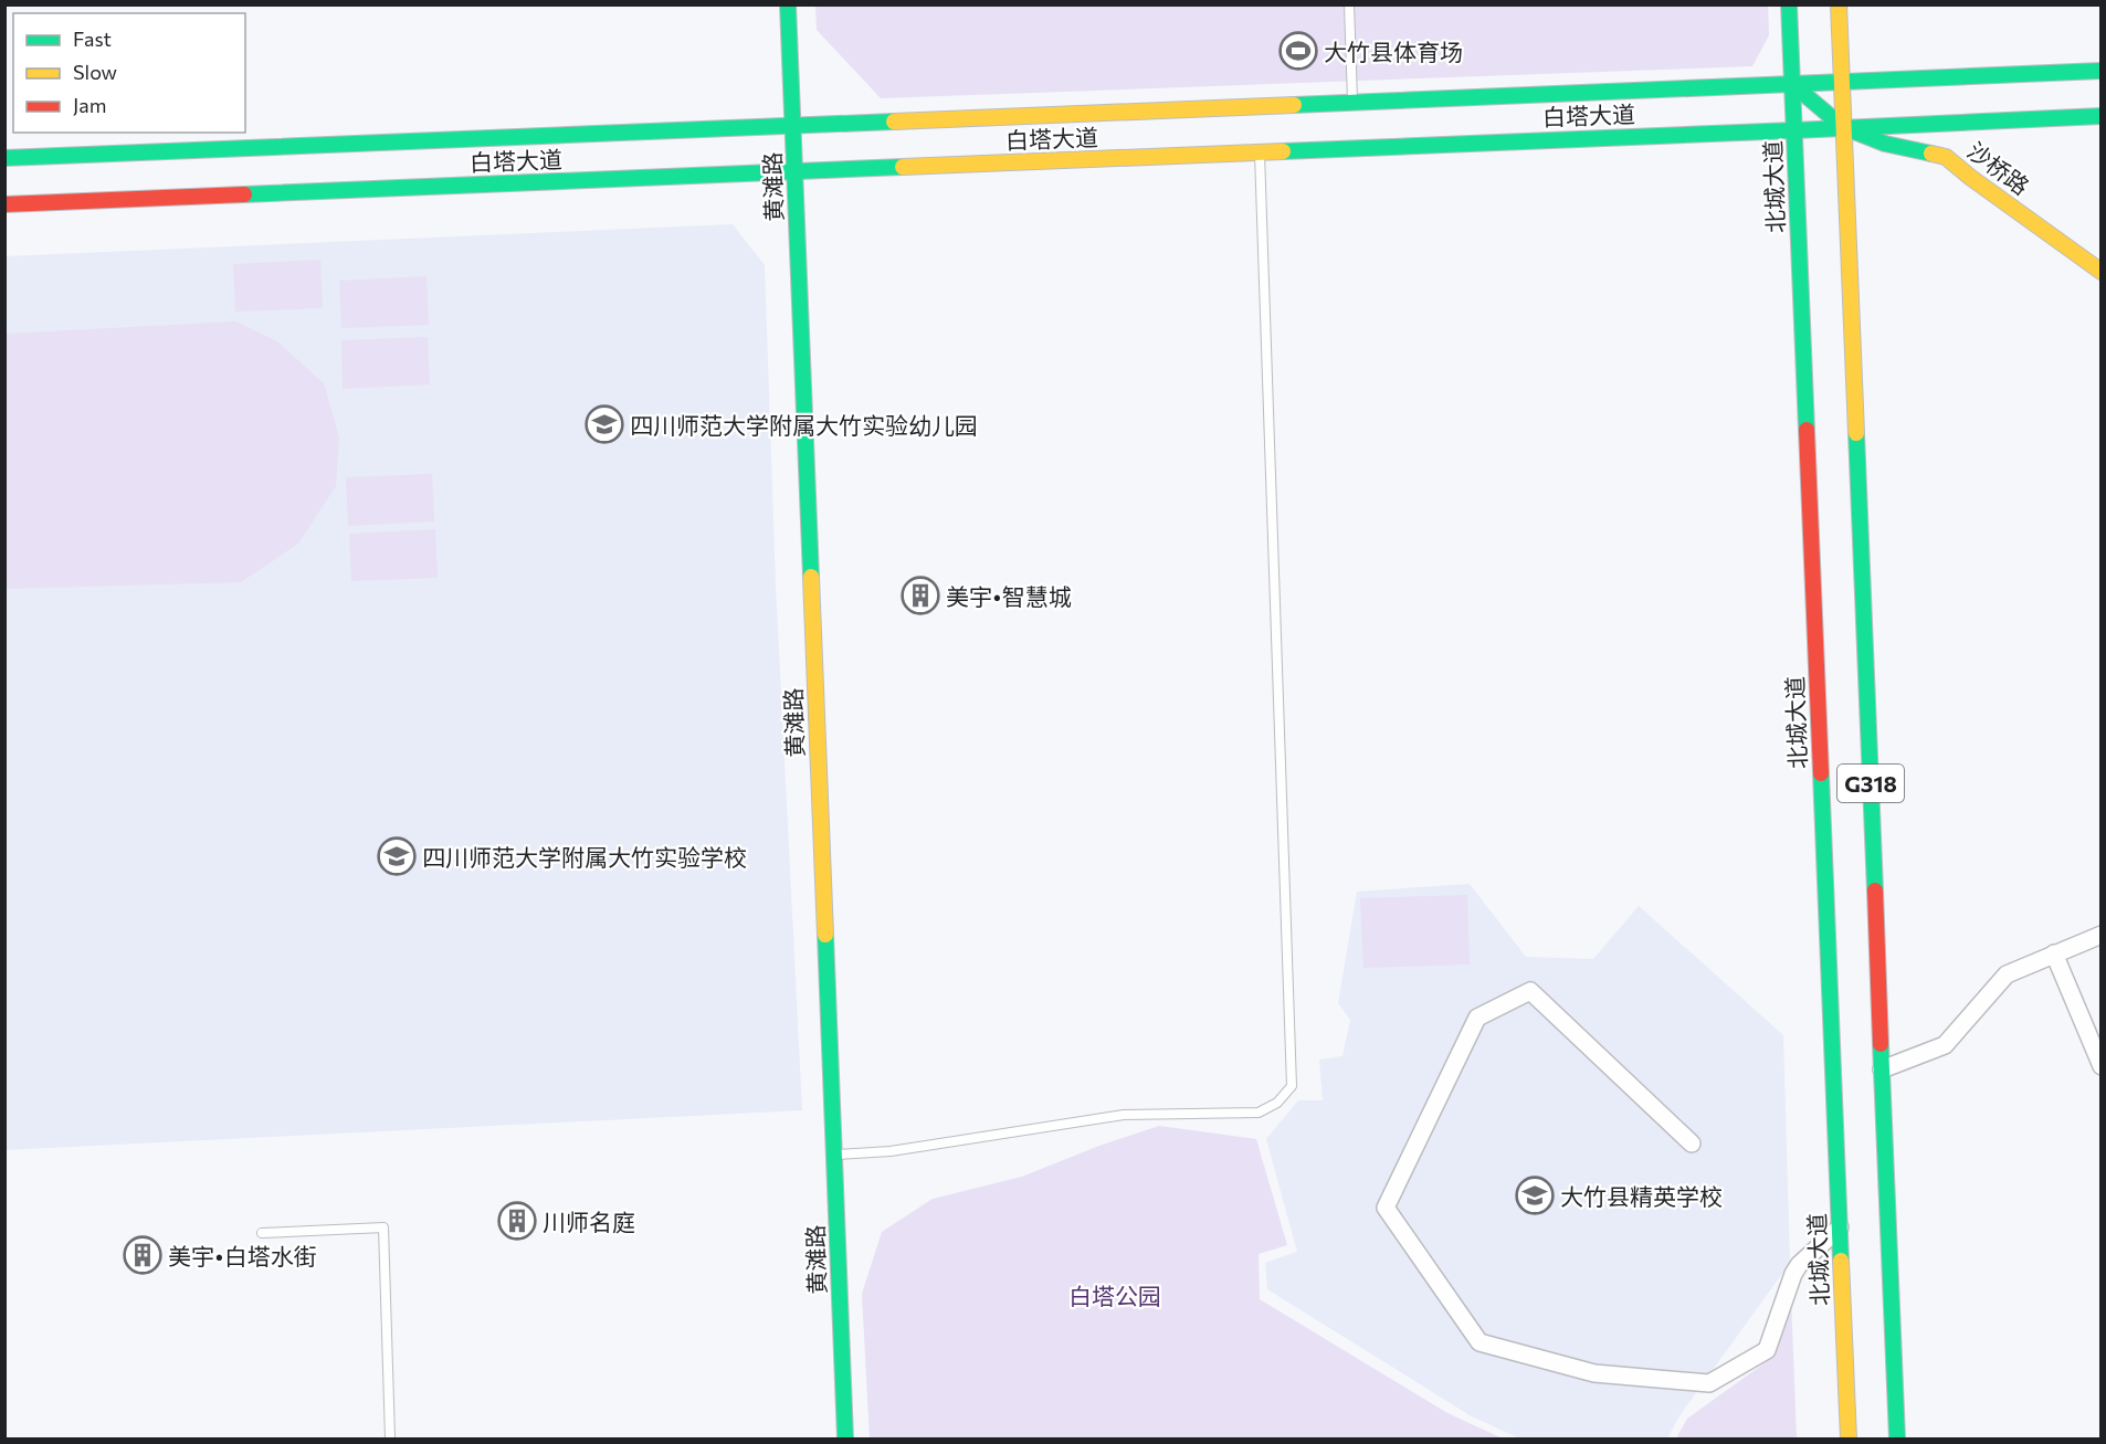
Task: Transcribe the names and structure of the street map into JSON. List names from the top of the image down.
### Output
{
  "streets": {
    "main road": [
      "白塔大道",
      "沙桥路",
      "黄滩路",
      "北城大道",
      "G318"
    ]
  },
  "crossings": [
    ["白塔大道", "沙桥路"],
    ["白塔大道", "黄滩路"],
    ["白塔大道", "北城大道"],
    ["白塔大道", "G318"],
    ["沙桥路", "北城大道"],
    ["沙桥路", "G318"]
  ],
  "parks": ["白塔公园"],
  "places": {
    "sports": ["大竹县体育场"],
    "school or university": ["四川师范大学附属大竹实验幼儿园", "四川师范大学附属大竹实验学校", "大竹县精英学校"],
    "building": ["美宇•智慧城", "川师名庭", "美宇•白塔水街"]
  },
  "legend": ["Fast", "Slow", "Jam"]
}
